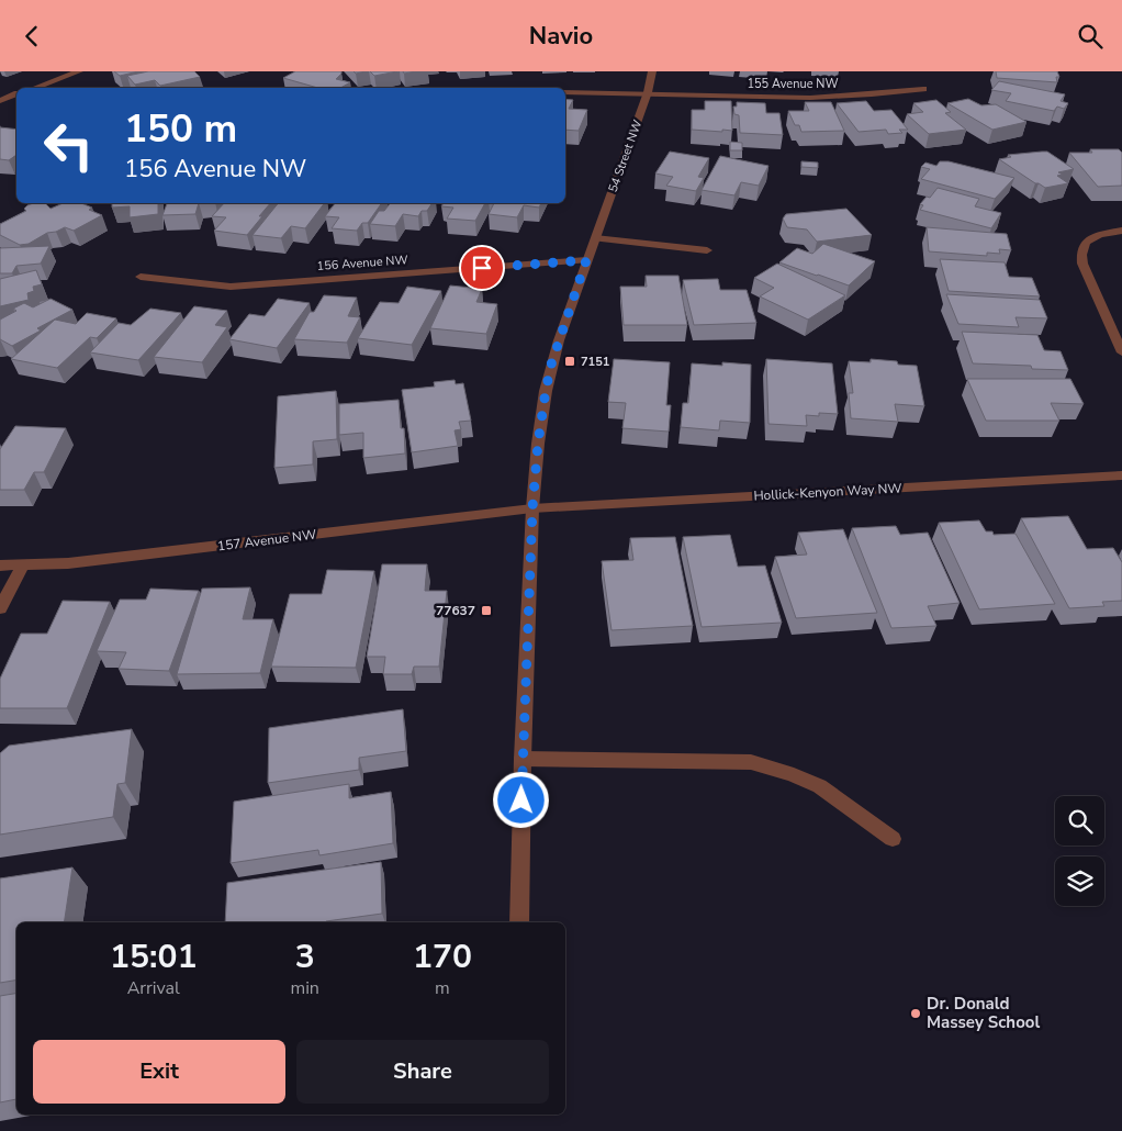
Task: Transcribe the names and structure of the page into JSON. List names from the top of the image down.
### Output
{
  "streets": {
    "street": [
      "155 Avenue NW",
      "54 Street NW",
      "156 Avenue NW",
      "Hollick-Kenyon Way NW",
      "157 Avenue NW"
    ]
  },
  "crossings": [
    ["155 Avenue NW", "54 Street NW"],
    ["54 Street NW", "156 Avenue NW"],
    ["54 Street NW", "Hollick-Kenyon Way NW"],
    ["54 Street NW", "157 Avenue NW"],
    ["Hollick-Kenyon Way NW", "157 Avenue NW"]
  ],
  "places": {
    "transit": ["7151", "77637"],
    "other": ["Dr. Donald Massey School"]
  },
  "page": {
    "header": "Navio",
    "turn": ["150 m", "156 Avenue NW"],
    "eta": [
      "15:01",
      "Arrival",
      "3",
      "min",
      "170",
      "m"
    ],
    "buttons": ["Exit", "Share"]
  }
}
